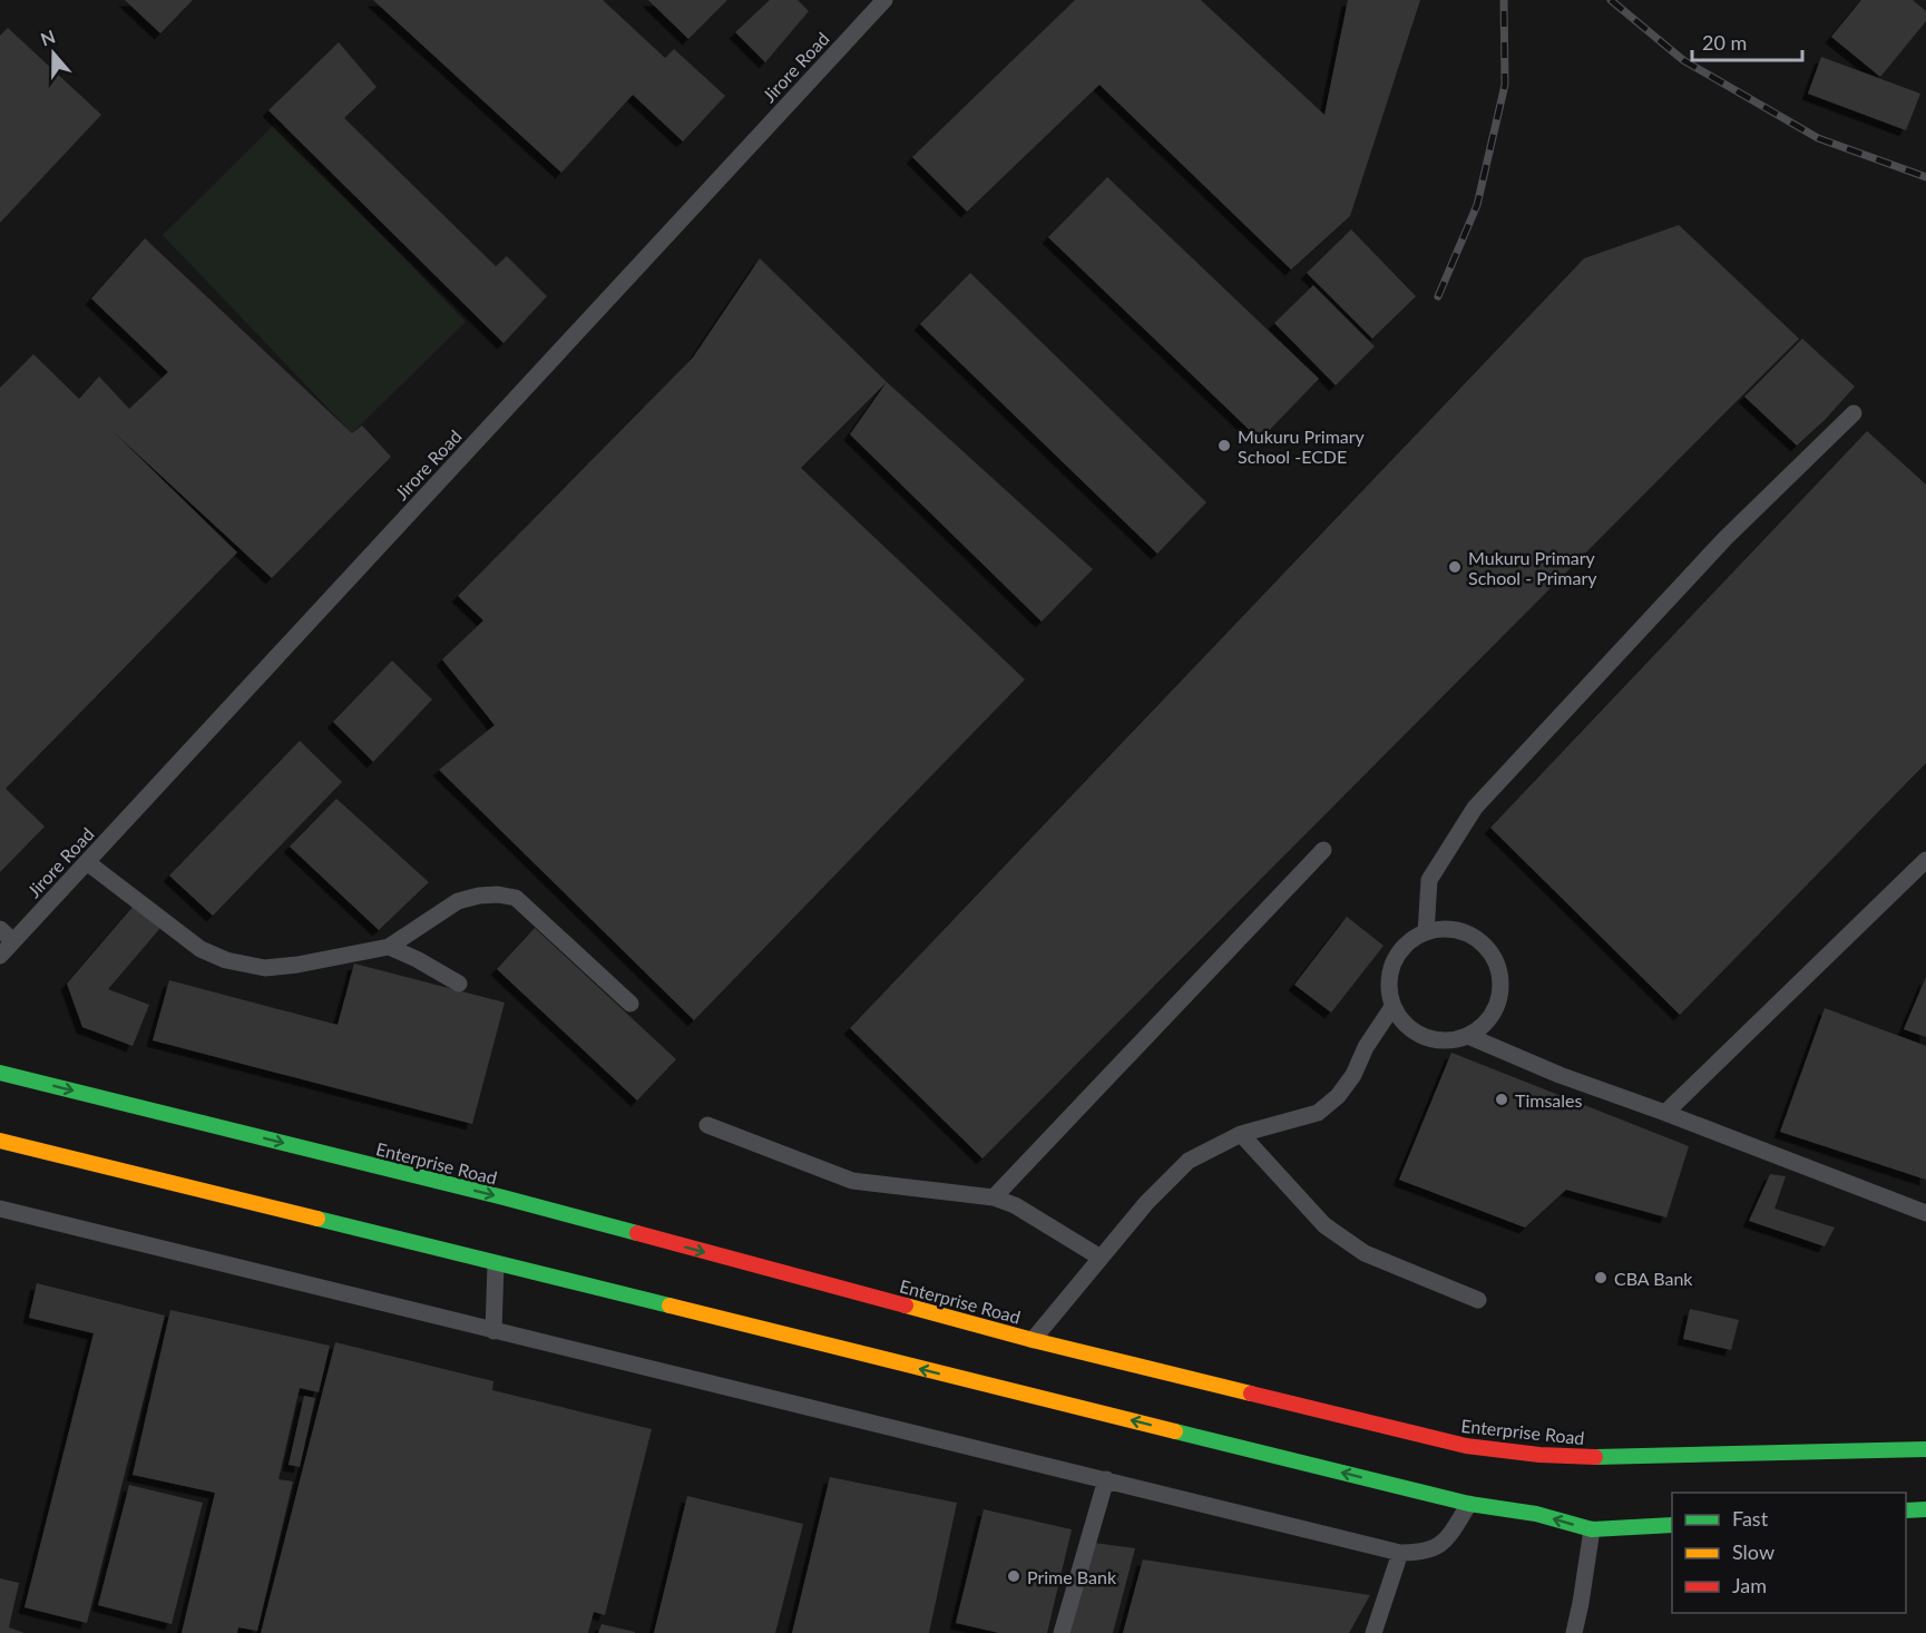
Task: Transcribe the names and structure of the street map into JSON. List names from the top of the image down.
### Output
{
  "streets": {
    "main road": ["Enterprise Road"],
    "lane": ["Jirore Road"]
  },
  "places": [
    "Mukuru Primary School -ECDE",
    "Mukuru Primary School - Primary",
    "Timsales",
    "CBA Bank",
    "Prime Bank"
  ],
  "legend": ["Fast", "Slow", "Jam"],
  "scale_bar": "20 m",
  "north": "top"
}
